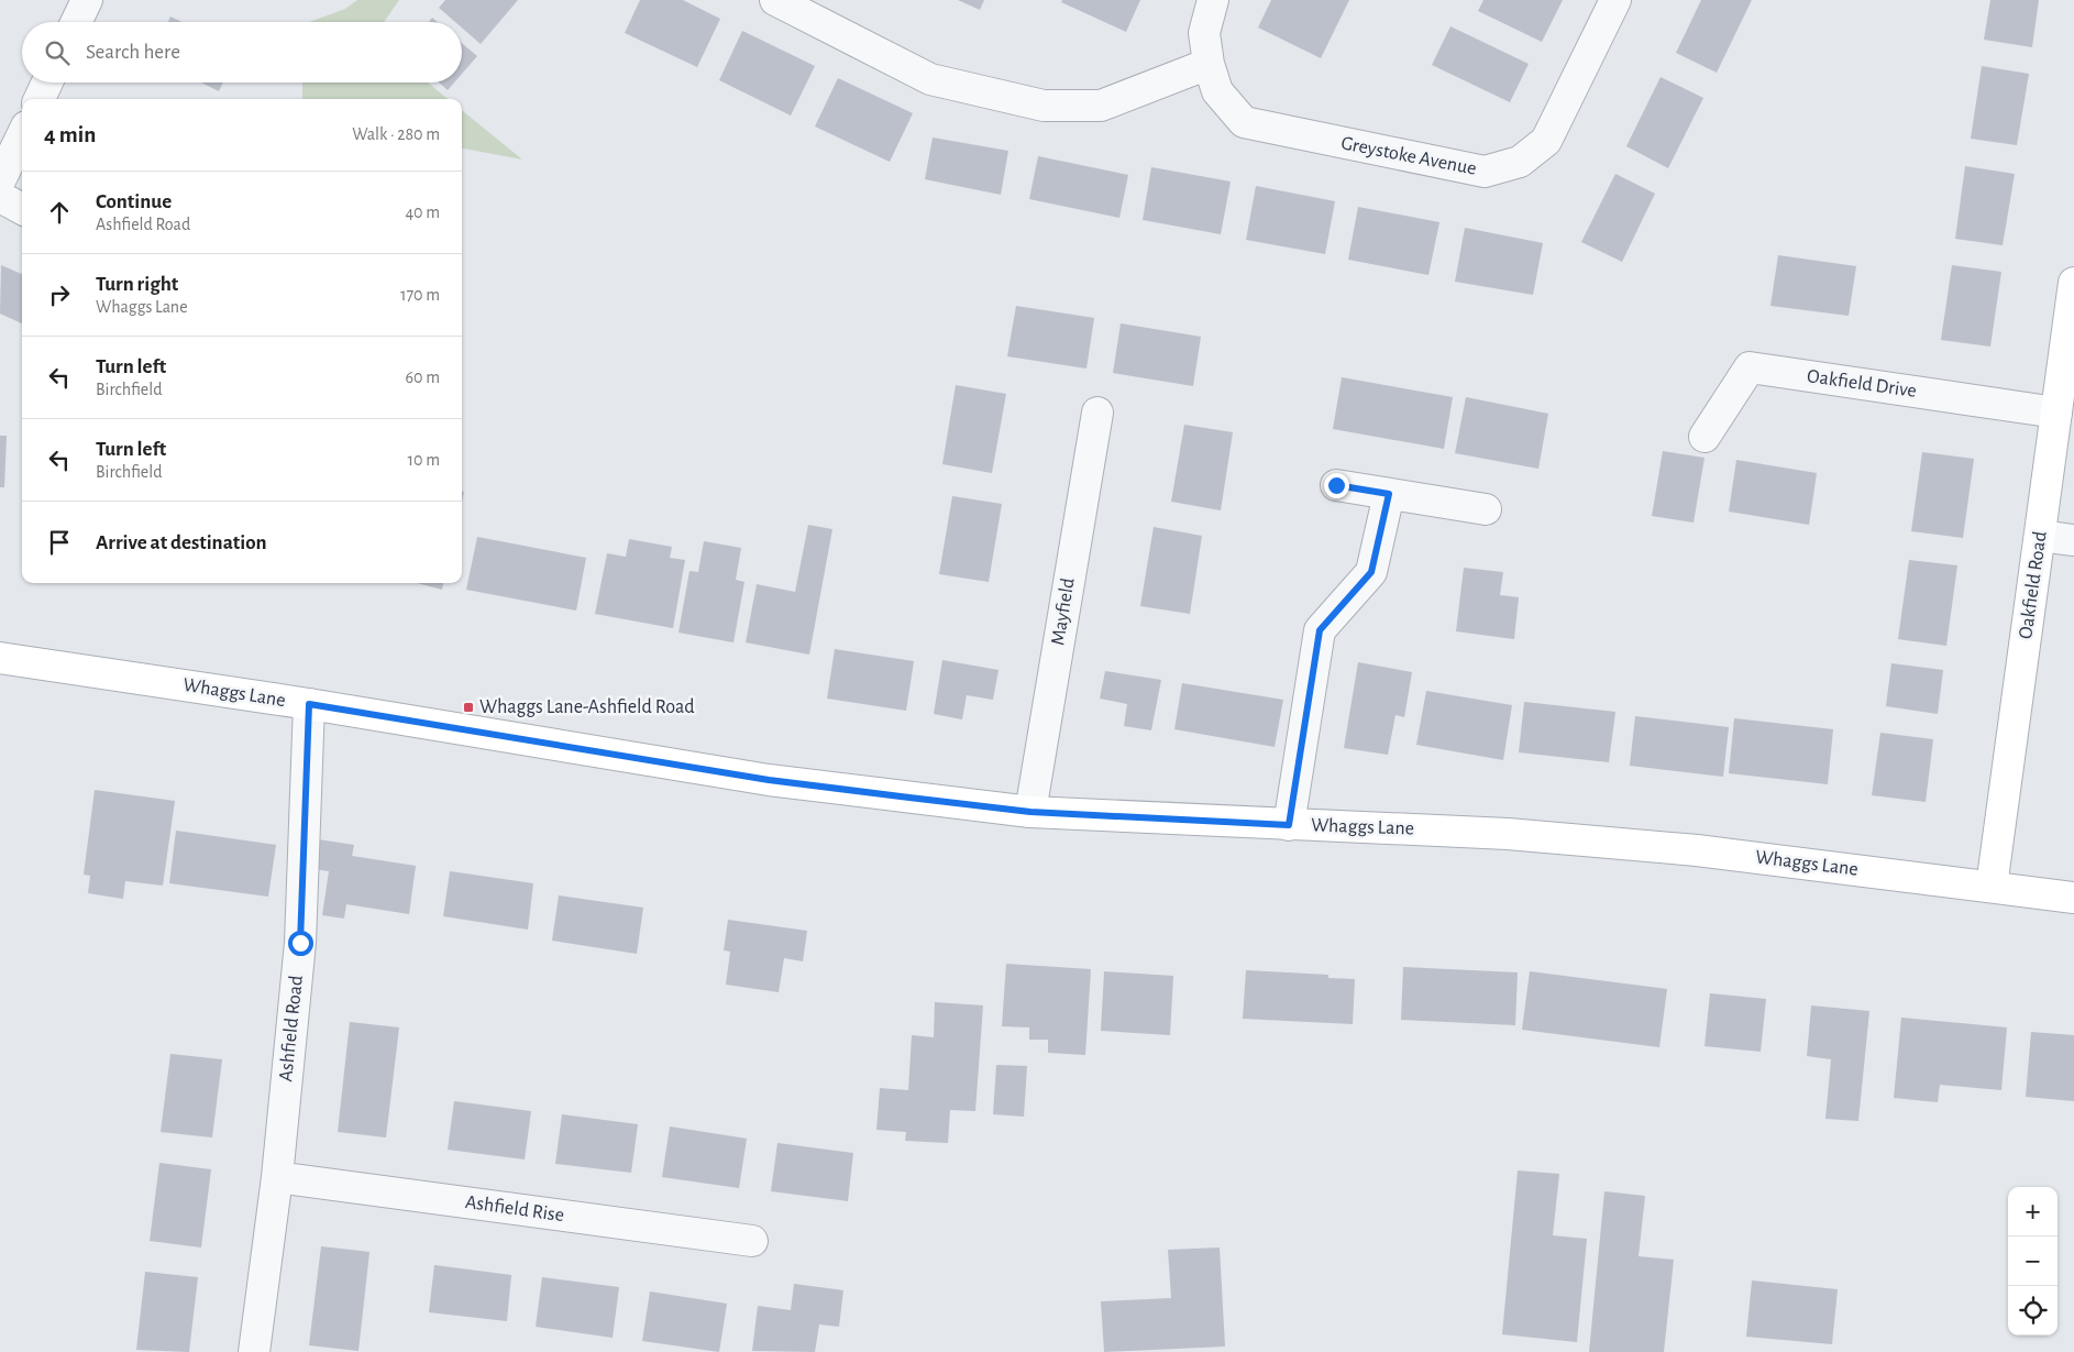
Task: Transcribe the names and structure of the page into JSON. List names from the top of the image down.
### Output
{
  "streets": {
    "main road": ["Oakfield Road", "Whaggs Lane"],
    "street": [
      "Greystoke Avenue",
      "Oakfield Drive",
      "Mayfield",
      "Ashfield Road",
      "Ashfield Rise"
    ]
  },
  "crossings": [
    ["Oakfield Drive", "Oakfield Road"],
    ["Oakfield Road", "Whaggs Lane"],
    ["Mayfield", "Whaggs Lane"],
    ["Whaggs Lane", "Ashfield Road"],
    ["Ashfield Road", "Ashfield Rise"]
  ],
  "places": {
    "transit": ["Whaggs Lane-Ashfield Road"]
  },
  "page": {
    "search": "Search here",
    "heading": ["4 min", "Walk · 280 m"],
    "list": [
      ["Continue", "Ashfield Road", "40 m"],
      ["Turn right", "Whaggs Lane", "170 m"],
      ["Turn left", "Birchfield", "60 m"],
      ["Turn left", "Birchfield", "10 m"],
      "Arrive at destination"
    ],
    "map_buttons": ["+", "−"]
  }
}
